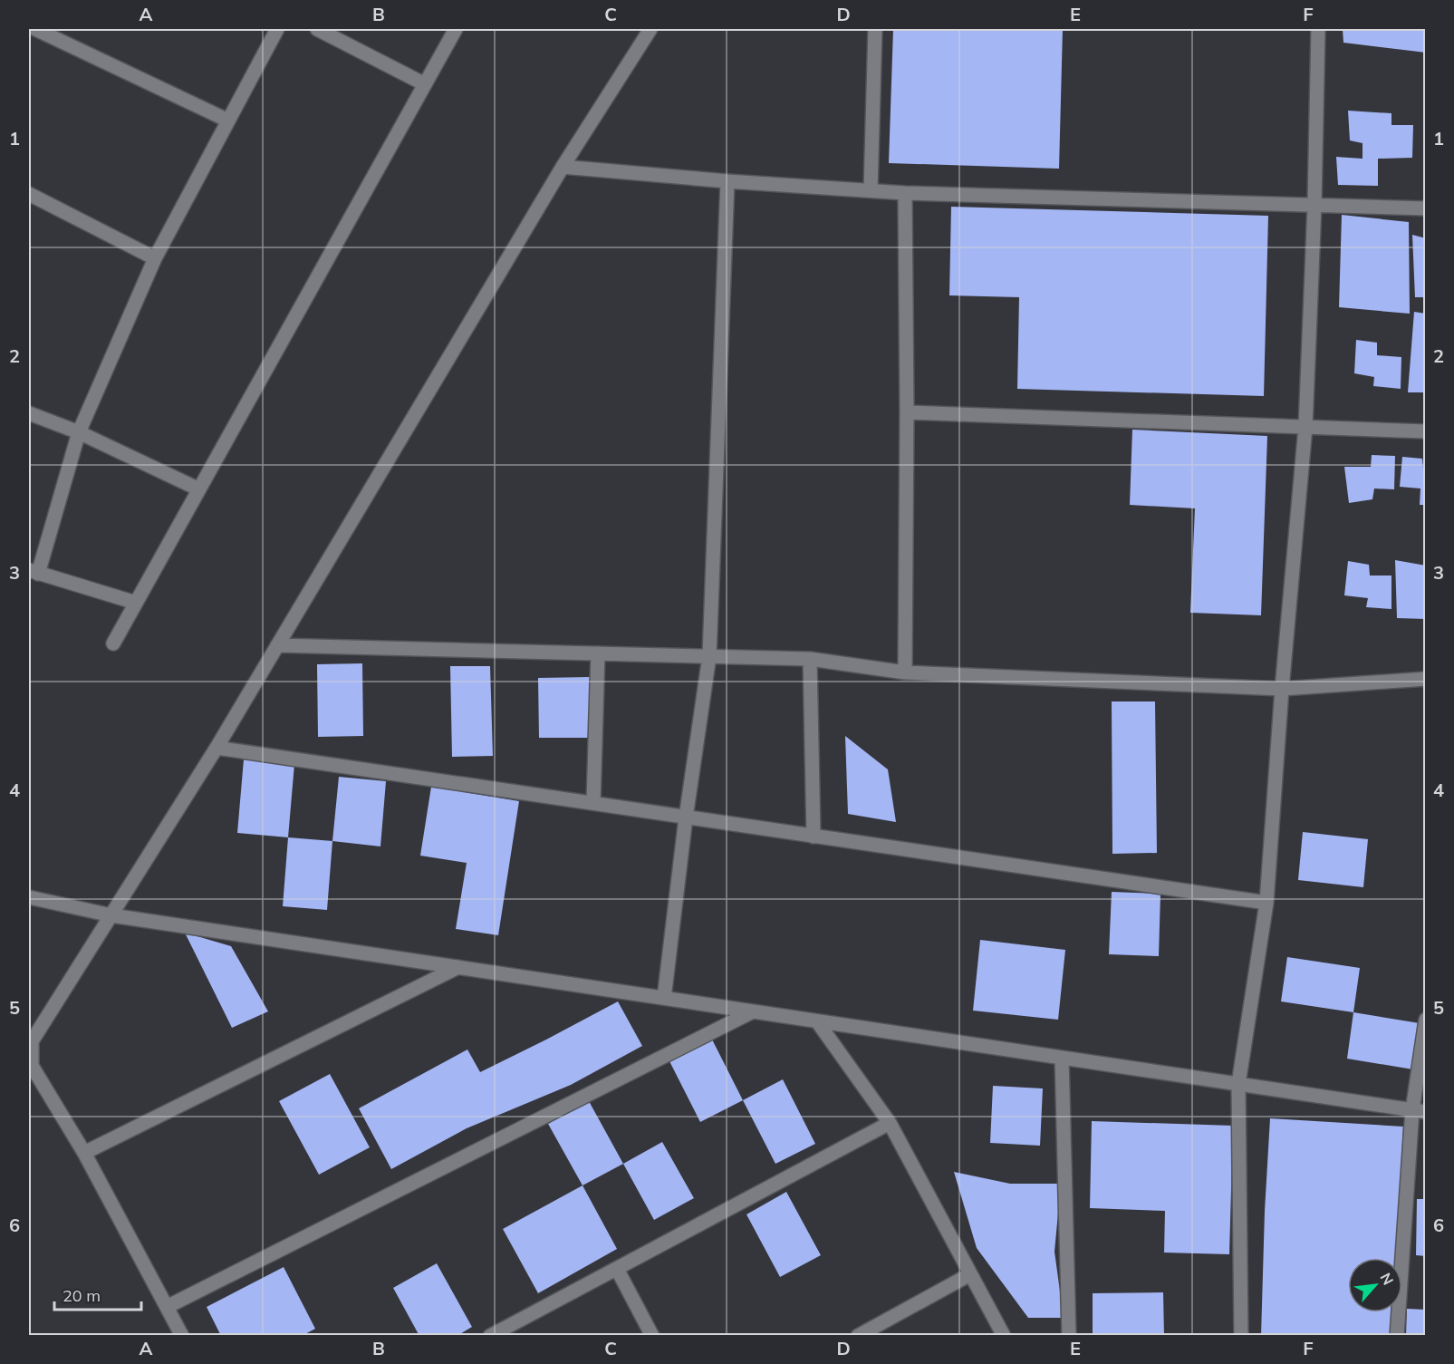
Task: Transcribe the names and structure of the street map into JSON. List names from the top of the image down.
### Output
{
  "scale_bar": "20 m",
  "north": "top right",
  "grid": {
    "columns": [
      "A",
      "B",
      "C",
      "D",
      "E",
      "F"
    ],
    "rows": [
      "1",
      "2",
      "3",
      "4",
      "5",
      "6"
    ]
  }
}
